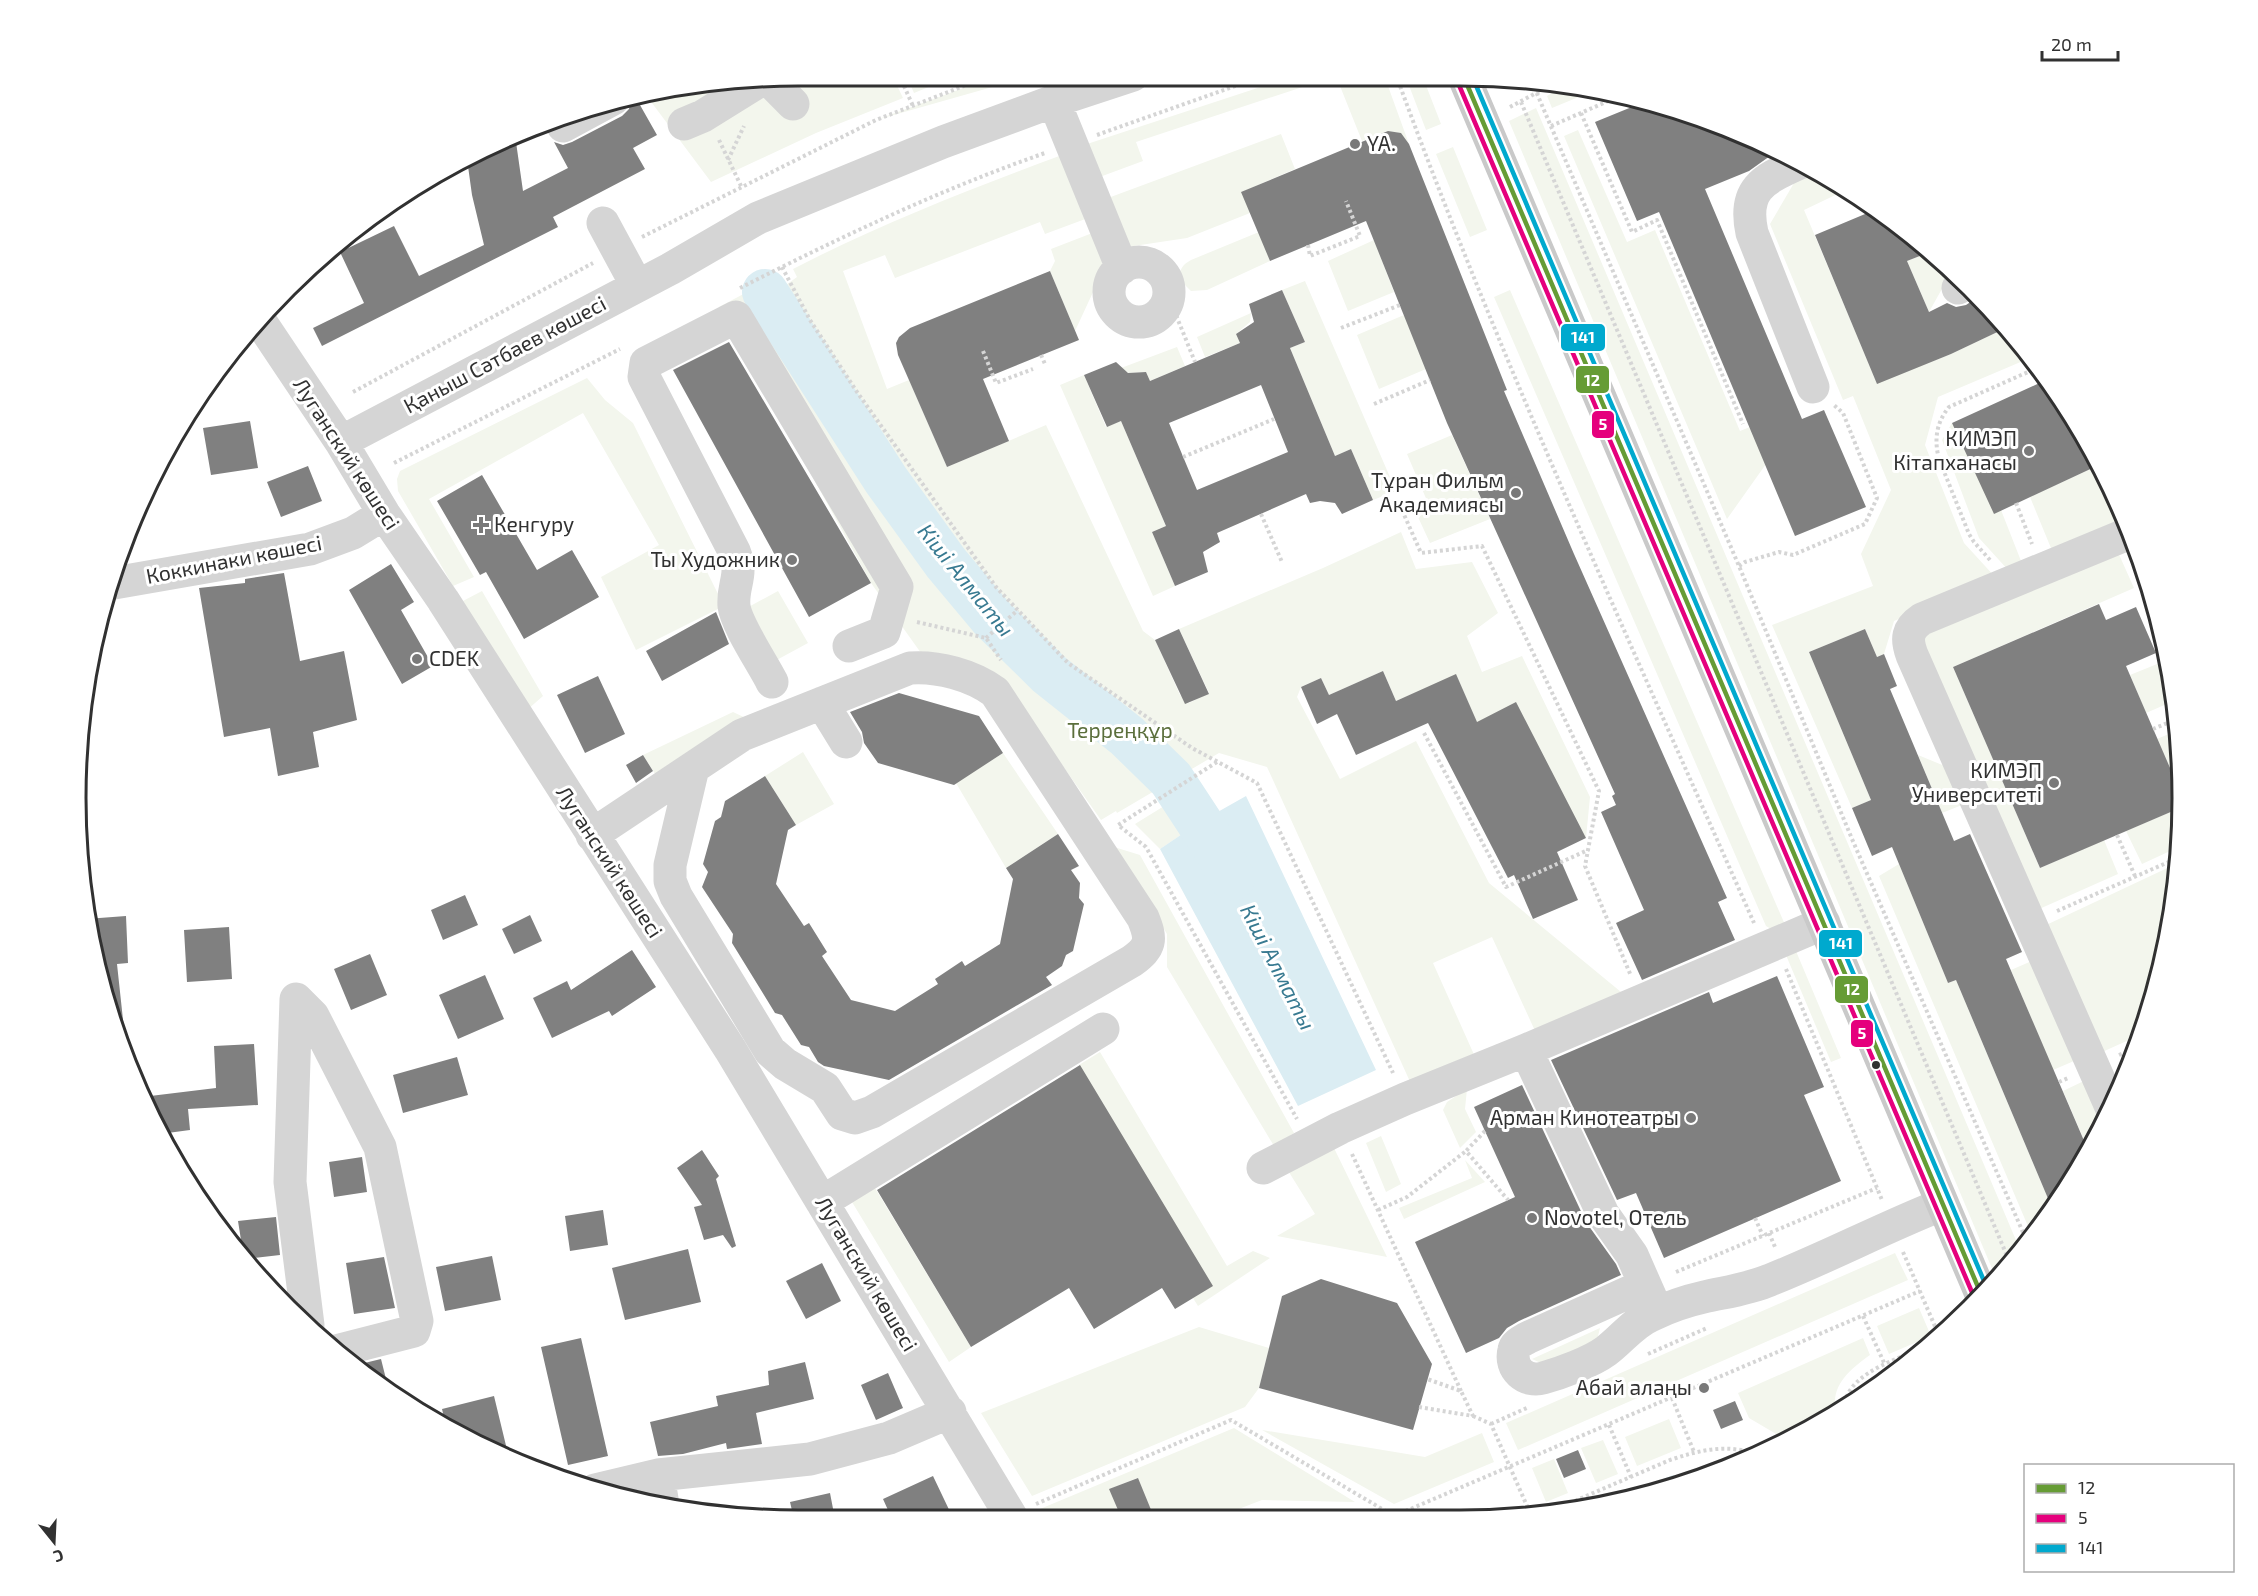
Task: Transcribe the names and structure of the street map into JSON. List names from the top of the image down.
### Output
{
  "streets": {
    "street": ["Қаныш Сәтбаев көшесі", "Луганский көшесі", "Коккинаки көшесі"]
  },
  "crossings": [
    ["Қаныш Сәтбаев көшесі", "Луганский көшесі"],
    ["Луганский көшесі", "Коккинаки көшесі"]
  ],
  "water": ["Кіші Алматы"],
  "parks": ["Терреңқұр"],
  "places": {
    "other": [
      "YA.",
      "КИМЭП Кітапханасы",
      "Тұран Фильм Академиясы",
      "Ты Художник",
      "CDEK",
      "КИМЭП Университеті",
      "Арман Кинотеатры",
      "Novotel, Отель",
      "Абай алаңы"
    ],
    "health": ["Кенгуру"]
  },
  "lines": ["transit line 5", "transit line 12", "transit line 141"],
  "legend": ["12", "5", "141"],
  "scale_bar": "20 m",
  "north": "bottom"
}
